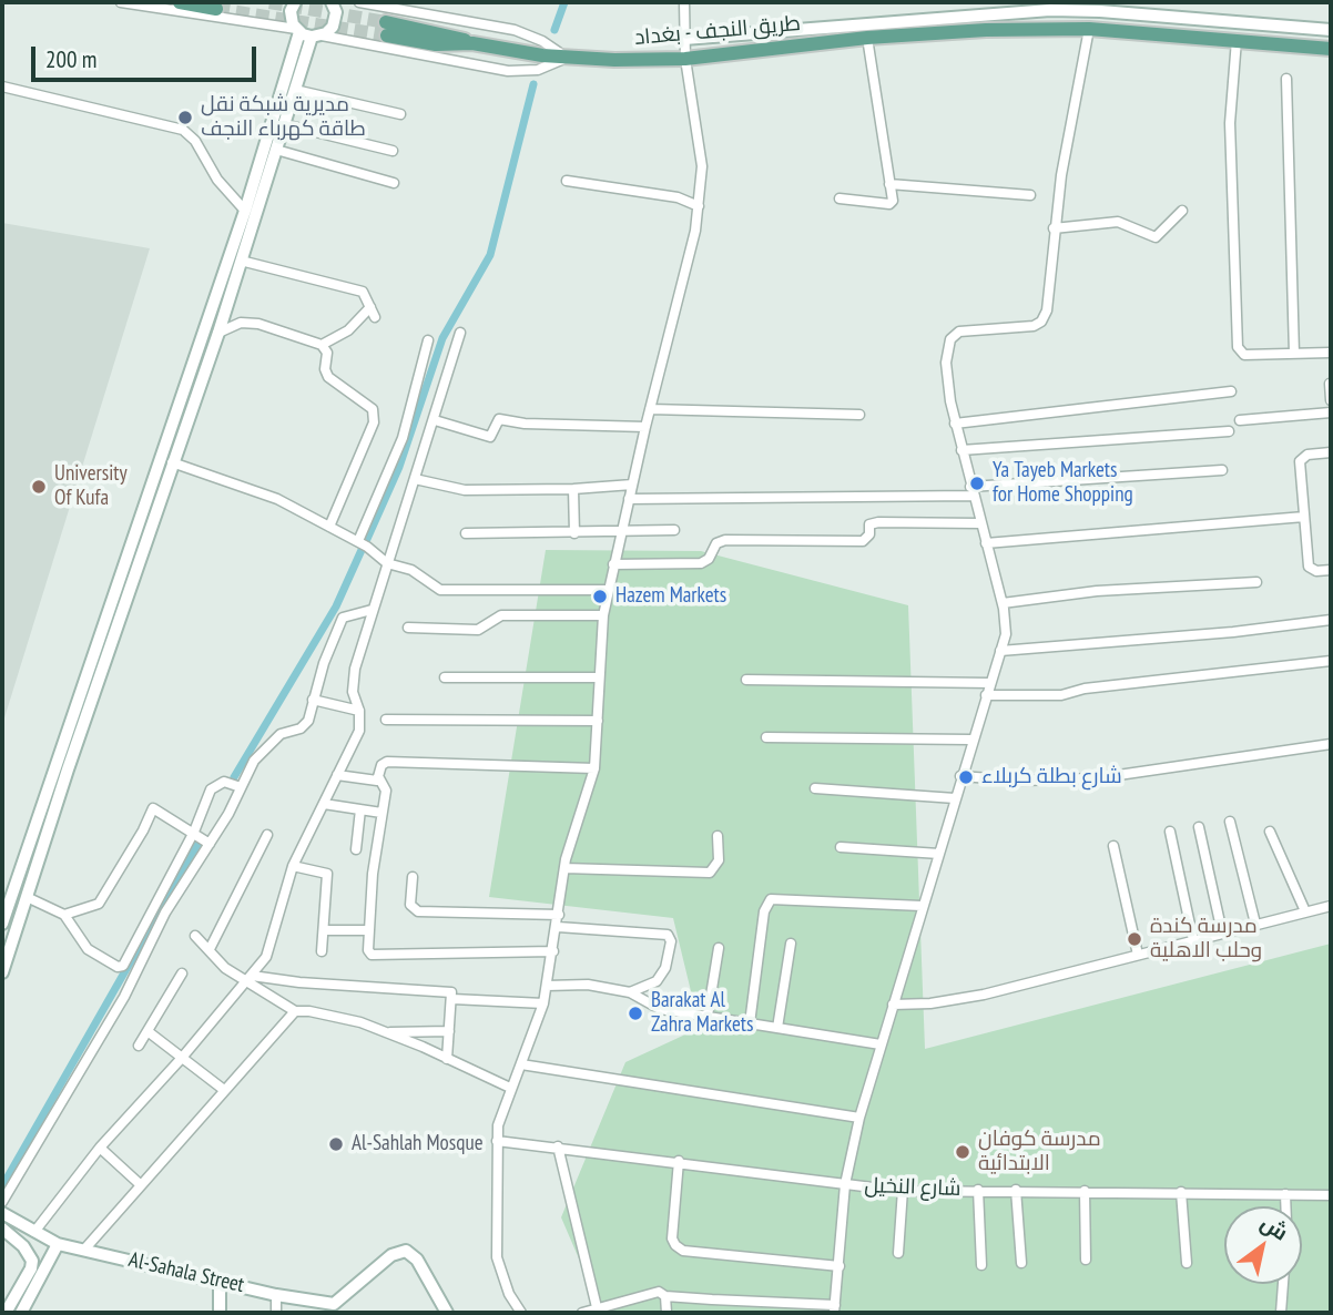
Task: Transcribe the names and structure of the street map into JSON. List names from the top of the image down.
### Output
{
  "streets": {
    "main road": ["طريق النجف - بغداد", "Al-Sahala Street"],
    "street": ["شارع النخيل"]
  },
  "places": [
    "مديرية شبكة نقل طاقة كهرباء النجف",
    "Ya Tayeb Markets for Home Shopping",
    "University Of Kufa",
    "Hazem Markets",
    "شارع بطلة كربلاء",
    "مدرسة كندة وحلب الاهلية",
    "Barakat Al Zahra Markets",
    "Al-Sahlah Mosque",
    "مدرسة كوفان الابتدائية"
  ],
  "scale_bar": "200 m",
  "north": "top right"
}
